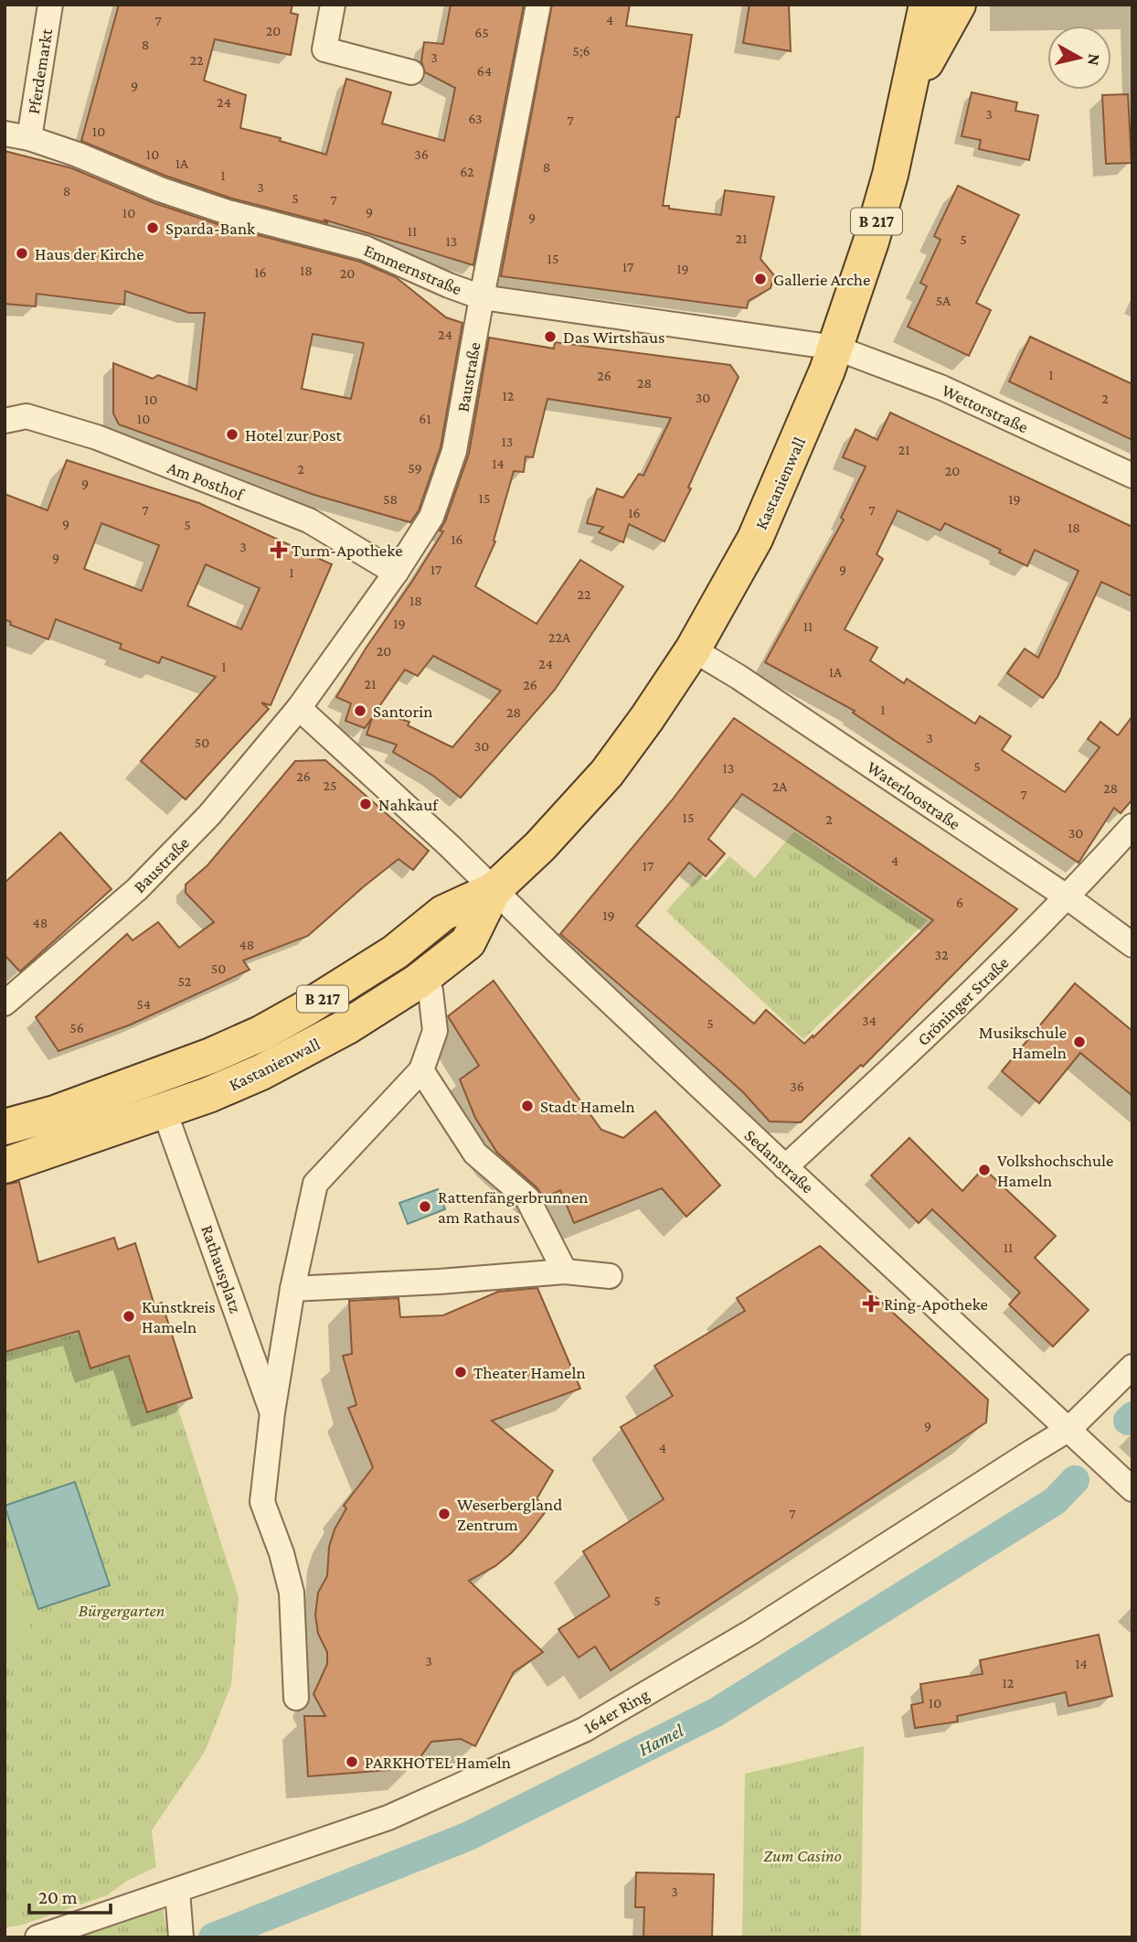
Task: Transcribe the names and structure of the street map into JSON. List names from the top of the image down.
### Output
{
  "streets": {
    "main road": ["B 217", "Kastanienwall"],
    "street": [
      "Pferdemarkt",
      "Emmernstraße",
      "Baustraße",
      "Wettorstraße",
      "Am Posthof",
      "Waterloostraße",
      "Gröninger Straße",
      "Sedanstraße",
      "Rathausplatz",
      "164er Ring"
    ]
  },
  "crossings": [
    ["Pferdemarkt", "Emmernstraße"],
    ["Emmernstraße", "Baustraße"],
    ["Emmernstraße", "Wettorstraße"],
    ["Emmernstraße", "Kastanienwall"],
    ["Baustraße", "Am Posthof"],
    ["Wettorstraße", "Kastanienwall"],
    ["Kastanienwall", "Waterloostraße"],
    ["Kastanienwall", "Sedanstraße"],
    ["Waterloostraße", "Gröninger Straße"],
    ["Gröninger Straße", "Sedanstraße"],
    ["Sedanstraße", "164er Ring"]
  ],
  "water": ["Hamel"],
  "parks": ["Bürgergarten", "Zum Casino"],
  "places": {
    "other": [
      "Sparda-Bank",
      "Haus der Kirche",
      "Gallerie Arche",
      "Das Wirtshaus",
      "Hotel zur Post",
      "Santorin",
      "Nahkauf",
      "Musikschule Hameln",
      "Stadt Hameln",
      "Volkshochschule Hameln",
      "Rattenfängerbrunnen am Rathaus",
      "Kunstkreis Hameln",
      "Theater Hameln",
      "Weserbergland Zentrum",
      "PARKHOTEL Hameln"
    ],
    "health": ["Turm-Apotheke", "Ring-Apotheke"]
  },
  "house_numbers": [
    "4",
    "7",
    "20",
    "65",
    "8",
    "5;6",
    "3",
    "22",
    "64",
    "9",
    "24",
    "3",
    "63",
    "7",
    "10",
    "10",
    "36",
    "1A",
    "8",
    "62",
    "1",
    "3",
    "8",
    "5",
    "7",
    "9",
    "10",
    "9",
    "11",
    "21",
    "5",
    "13",
    "15",
    "17",
    "19",
    "18",
    "16",
    "20",
    "5A",
    "24",
    "1",
    "26",
    "28",
    "12",
    "30",
    "2",
    "10",
    "10",
    "61",
    "13",
    "21",
    "14",
    "59",
    "2",
    "20",
    "9",
    "15",
    "58",
    "19",
    "7",
    "7",
    "16",
    "9",
    "5",
    "18",
    "16",
    "3",
    "9",
    "17",
    "9",
    "1",
    "22",
    "18",
    "19",
    "11",
    "22A",
    "20",
    "24",
    "1",
    "1A",
    "21",
    "26",
    "1",
    "28",
    "3",
    "50",
    "30",
    "5",
    "13",
    "26",
    "25",
    "2A",
    "28",
    "7",
    "15",
    "2",
    "30",
    "4",
    "17",
    "6",
    "19",
    "48",
    "48",
    "32",
    "50",
    "52",
    "54",
    "34",
    "5",
    "56",
    "36",
    "11",
    "9",
    "4",
    "7",
    "5",
    "3",
    "14",
    "12",
    "10",
    "3"
  ],
  "scale_bar": "20 m",
  "north": "right"
}
